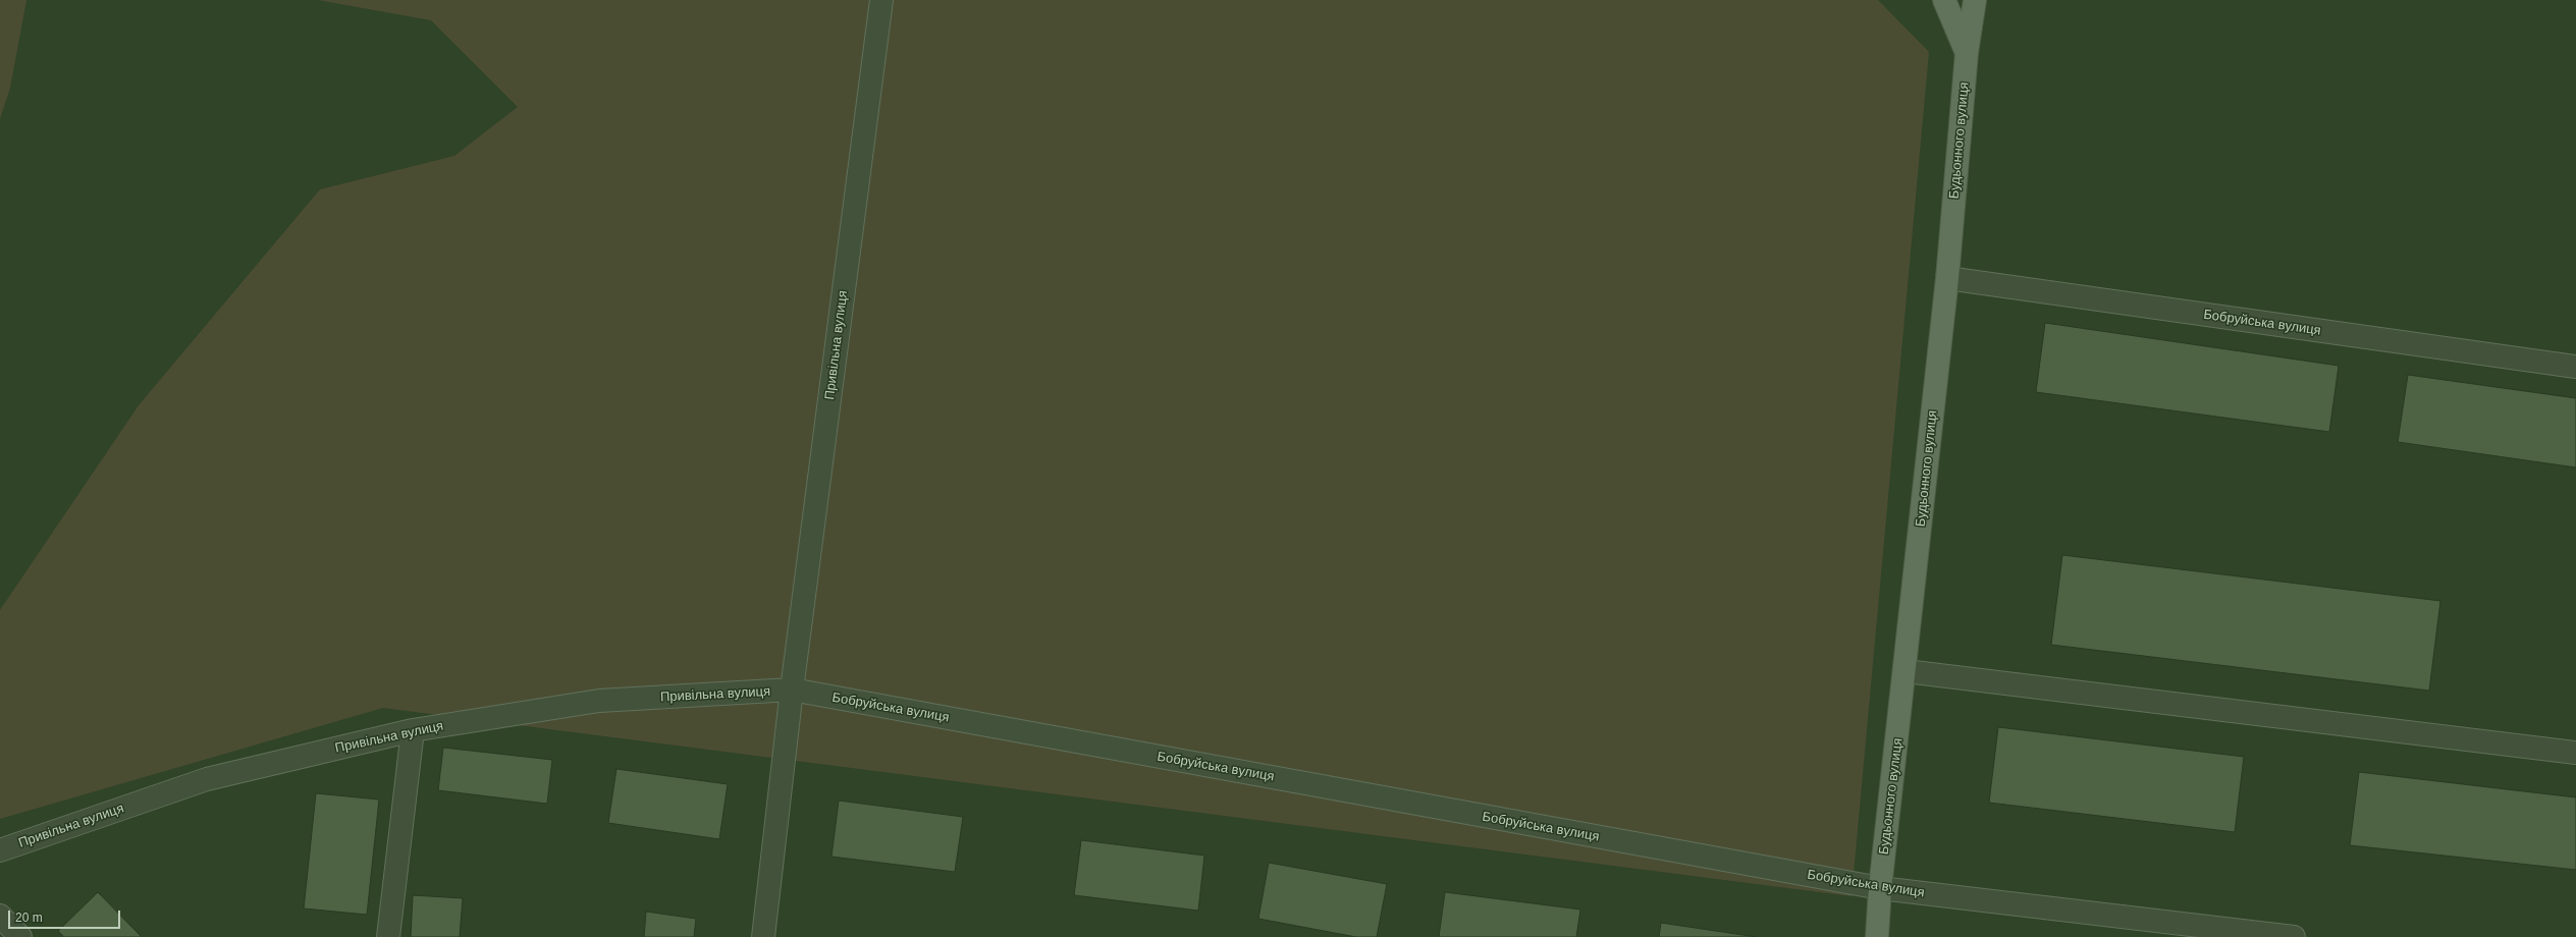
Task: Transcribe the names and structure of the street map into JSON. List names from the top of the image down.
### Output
{
  "streets": {
    "main road": ["Будьонного вулиця"],
    "street": ["Бобруйська вулиця", "Привільна вулиця"]
  },
  "crossings": [
    ["Будьонного вулиця", "Бобруйська вулиця"],
    ["Бобруйська вулиця", "Привільна вулиця"]
  ],
  "scale_bar": "20 m"
}
